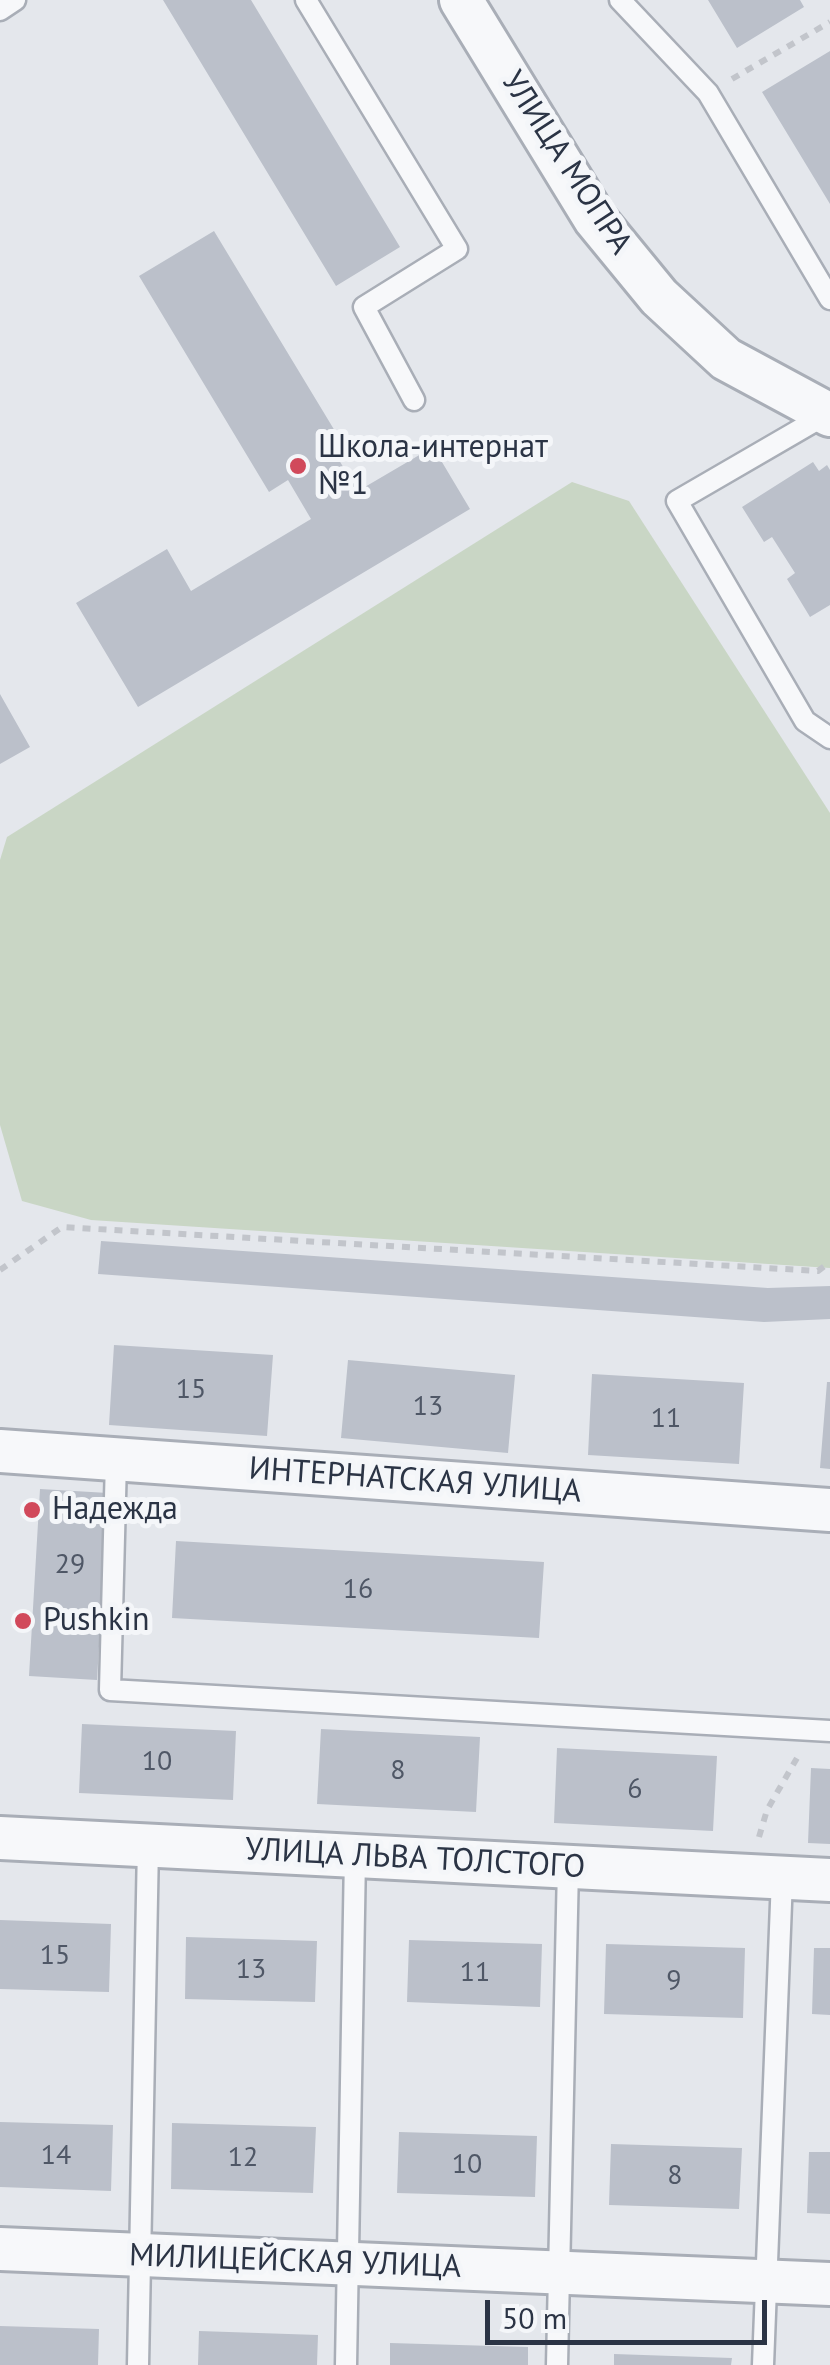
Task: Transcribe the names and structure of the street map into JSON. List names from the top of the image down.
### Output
{
  "streets": {
    "street": [
      "УЛИЦА МОПРА",
      "ИНТЕРНАТСКАЯ УЛИЦА",
      "УЛИЦА ЛЬВА ТОЛСТОГО",
      "МИЛИЦЕЙСКАЯ УЛИЦА"
    ]
  },
  "places": ["Школа-интернат №1", "Надежда", "Pushkin"],
  "house_numbers": [
    "15",
    "13",
    "11",
    "29",
    "16",
    "10",
    "8",
    "6",
    "15",
    "13",
    "11",
    "9",
    "14",
    "12",
    "10",
    "8"
  ],
  "scale_bar": "50 m"
}
